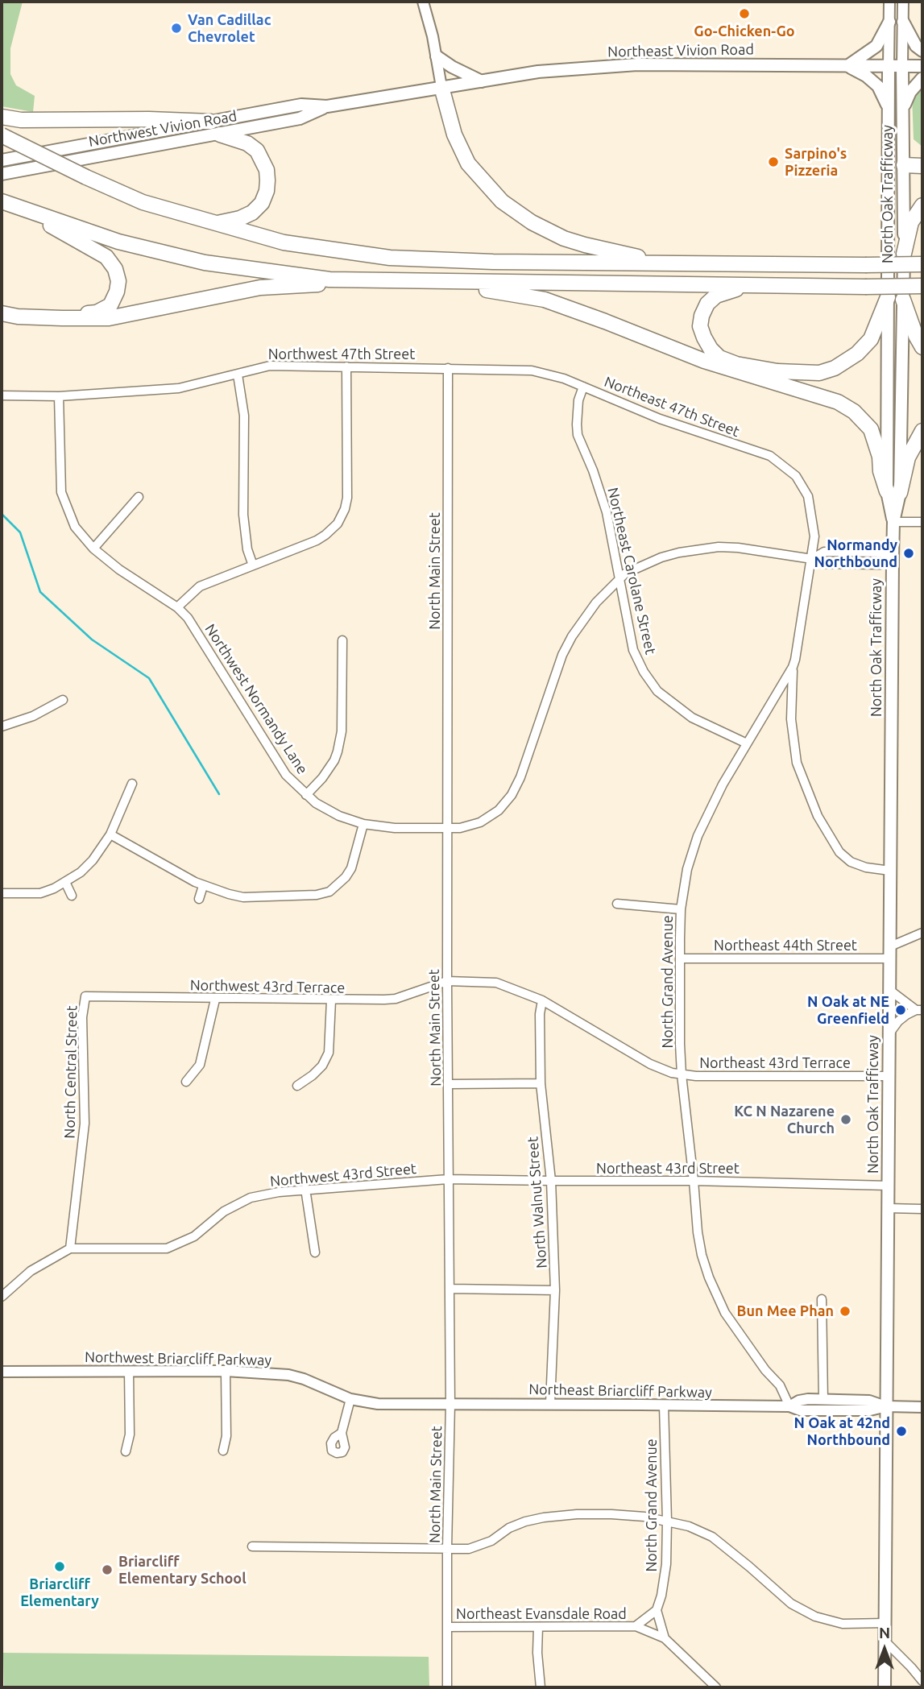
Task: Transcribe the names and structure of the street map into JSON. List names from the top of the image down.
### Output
{
  "streets": {
    "main road": [
      "Northeast Vivion Road",
      "Northwest Vivion Road",
      "North Oak Trafficway",
      "Northwest Briarcliff Parkway",
      "Northeast Briarcliff Parkway"
    ],
    "street": [
      "Northwest 47th Street",
      "Northeast 47th Street",
      "North Main Street",
      "Northeast Carolane Street",
      "Northwest Normandy Lane",
      "Northeast 44th Street",
      "North Grand Avenue",
      "Northwest 43rd Terrace",
      "Northeast 43rd Terrace",
      "North Central Street",
      "Northeast 43rd Street",
      "Northwest 43rd Street",
      "North Walnut Street",
      "Northeast Evansdale Road"
    ]
  },
  "crossings": [
    ["Northeast Vivion Road", "Northwest Vivion Road"],
    ["Northeast Vivion Road", "North Oak Trafficway"],
    ["North Oak Trafficway", "Northwest Normandy Lane"],
    ["North Oak Trafficway", "Northeast 44th Street"],
    ["North Oak Trafficway", "Northeast 43rd Terrace"],
    ["North Oak Trafficway", "Northeast 43rd Street"],
    ["North Oak Trafficway", "Northeast Briarcliff Parkway"],
    ["Northwest 47th Street", "Northeast 47th Street"],
    ["Northwest 47th Street", "North Main Street"],
    ["Northwest 47th Street", "Northwest Normandy Lane"],
    ["Northeast 47th Street", "North Main Street"],
    ["Northeast 47th Street", "Northeast Carolane Street"],
    ["Northeast 47th Street", "Northwest Normandy Lane"],
    ["Northeast 47th Street", "North Grand Avenue"],
    ["North Main Street", "Northwest Normandy Lane"],
    ["North Main Street", "Northwest 43rd Terrace"],
    ["North Main Street", "Northeast 43rd Terrace"],
    ["North Main Street", "Northeast 43rd Street"],
    ["North Main Street", "Northwest 43rd Street"],
    ["North Main Street", "Northwest Briarcliff Parkway"],
    ["North Main Street", "Northeast Briarcliff Parkway"],
    ["North Main Street", "Northeast Evansdale Road"],
    ["Northeast Carolane Street", "Northwest Normandy Lane"],
    ["Northeast Carolane Street", "North Grand Avenue"],
    ["Northwest Normandy Lane", "North Grand Avenue"],
    ["Northeast 44th Street", "North Grand Avenue"],
    ["North Grand Avenue", "Northeast 43rd Terrace"],
    ["North Grand Avenue", "Northeast 43rd Street"],
    ["North Grand Avenue", "Northeast Briarcliff Parkway"],
    ["Northwest 43rd Terrace", "Northeast 43rd Terrace"],
    ["Northwest 43rd Terrace", "North Central Street"],
    ["Northeast 43rd Terrace", "North Walnut Street"],
    ["North Central Street", "Northwest 43rd Street"],
    ["Northeast 43rd Street", "Northwest 43rd Street"],
    ["Northeast 43rd Street", "North Walnut Street"],
    ["North Walnut Street", "Northeast Briarcliff Parkway"],
    ["Northwest Briarcliff Parkway", "Northeast Briarcliff Parkway"]
  ],
  "places": [
    "Go-Chicken-Go",
    "Van Cadillac Chevrolet",
    "Sarpino's Pizzeria",
    "Normandy Northbound",
    "N Oak at NE Greenfield",
    "KC N Nazarene Church",
    "Bun Mee Phan",
    "N Oak at 42nd Northbound",
    "Briarcliff Elementary",
    "Briarcliff Elementary School"
  ],
  "north": "top"
}
